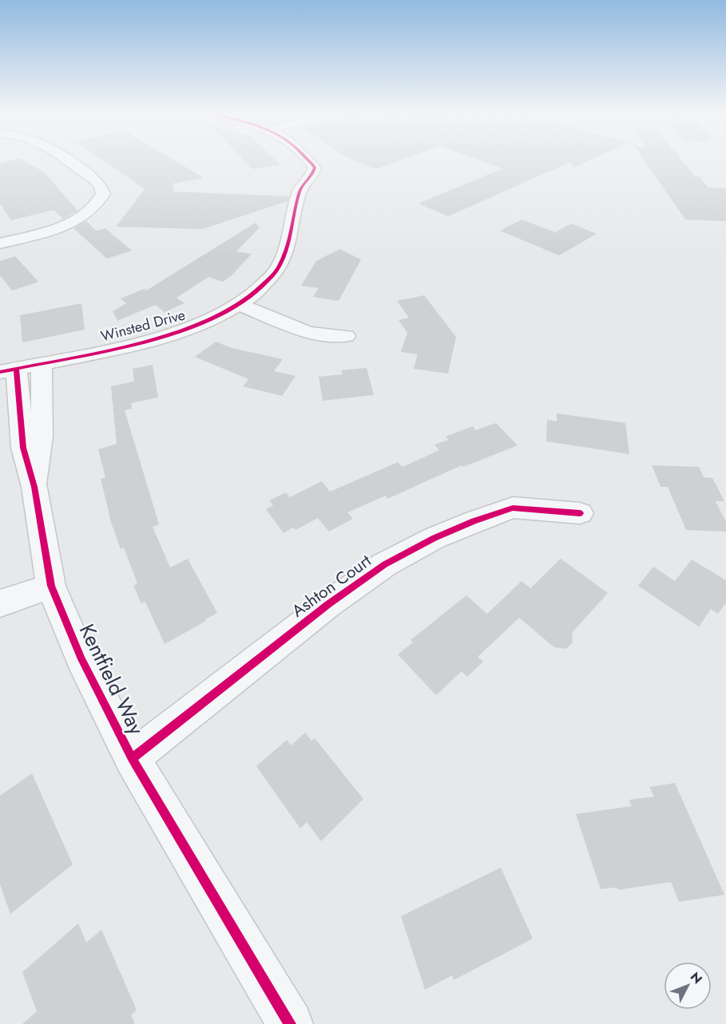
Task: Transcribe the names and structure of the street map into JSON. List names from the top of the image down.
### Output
{
  "streets": {
    "street": ["Winsted Drive", "Ashton Court", "Kentfield Way"]
  },
  "crossings": [
    ["Winsted Drive", "Kentfield Way"],
    ["Ashton Court", "Kentfield Way"]
  ],
  "north": "top right"
}
